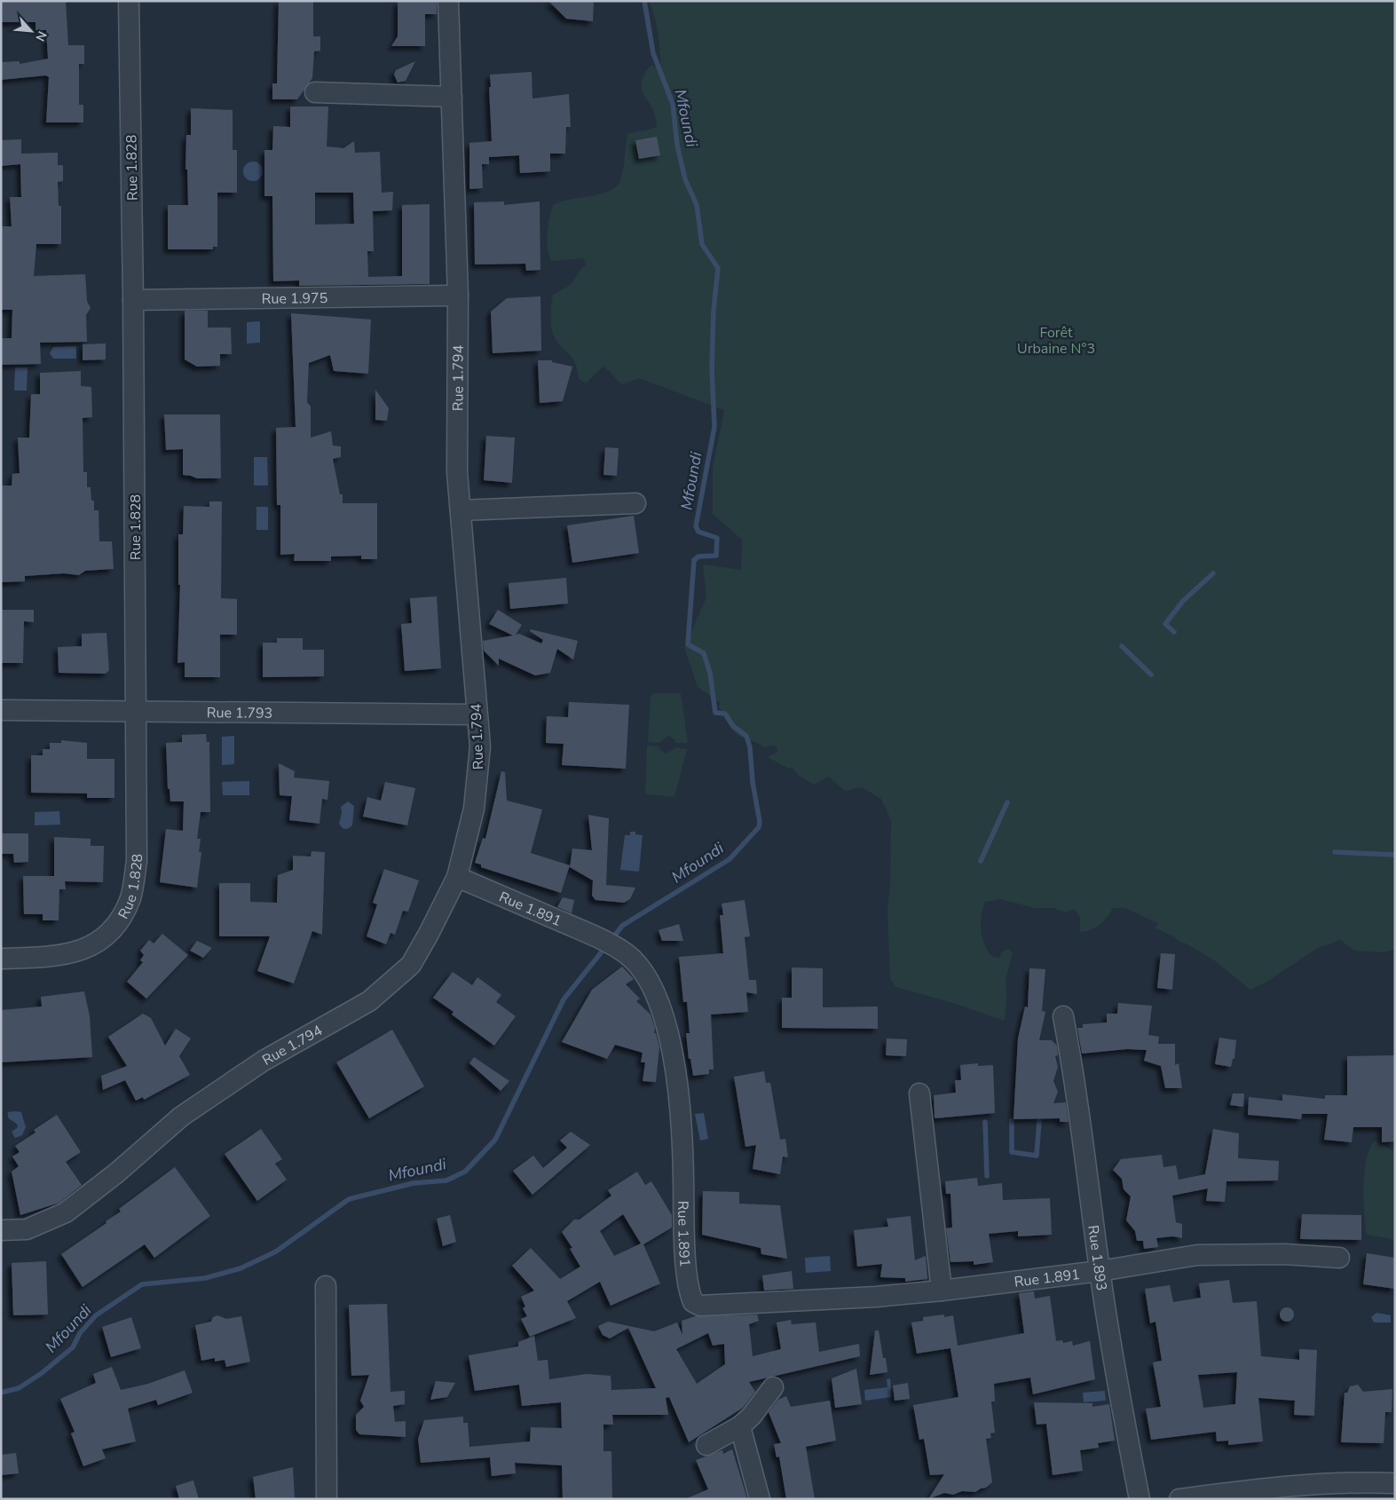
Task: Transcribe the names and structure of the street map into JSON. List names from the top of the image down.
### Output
{
  "streets": {
    "street": [
      "Rue 1.828",
      "Rue 1.975",
      "Rue 1.794",
      "Rue 1.793",
      "Rue 1.891",
      "Rue 1.893"
    ]
  },
  "crossings": [
    ["Rue 1.828", "Rue 1.975"],
    ["Rue 1.828", "Rue 1.793"],
    ["Rue 1.975", "Rue 1.794"],
    ["Rue 1.794", "Rue 1.793"],
    ["Rue 1.794", "Rue 1.891"],
    ["Rue 1.891", "Rue 1.893"]
  ],
  "water": ["Mfoundi"],
  "parks": ["Forêt Urbaine N°3"],
  "north": "bottom right"
}
